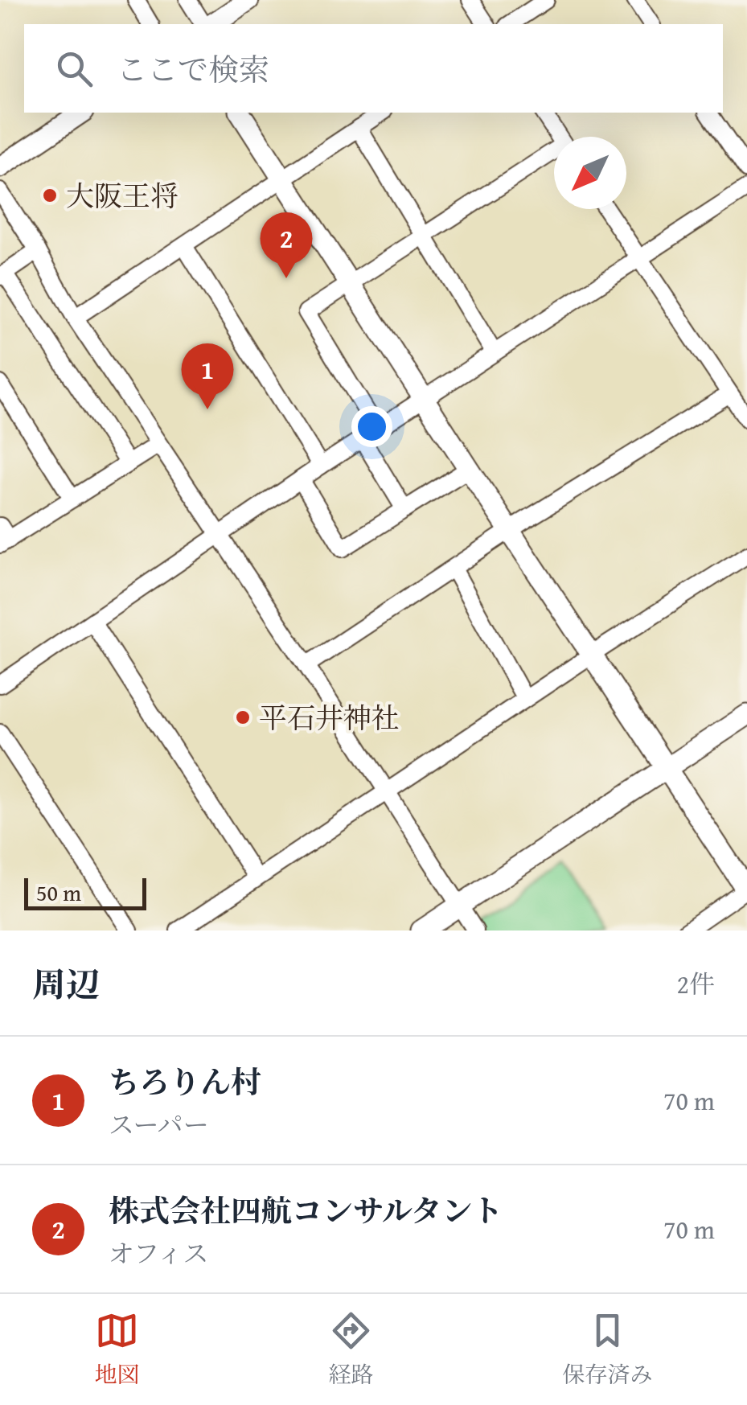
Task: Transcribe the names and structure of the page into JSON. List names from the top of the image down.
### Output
{
  "places": ["大阪王将", "平石井神社"],
  "scale_bar": "50 m",
  "north": "bottom left",
  "page": {
    "search": "ここで検索",
    "pins": ["2", "1"],
    "scale": "50 m",
    "heading": ["周辺", "2件"],
    "list": [
      {
        "mark": "1",
        "name": "ちろりん村",
        "note": "スーパー",
        "value": "70 m"
      },
      {
        "mark": "2",
        "name": "株式会社四航コンサルタント",
        "note": "オフィス",
        "value": "70 m"
      }
    ],
    "nav": ["地図", "経路", "保存済み"]
  }
}
